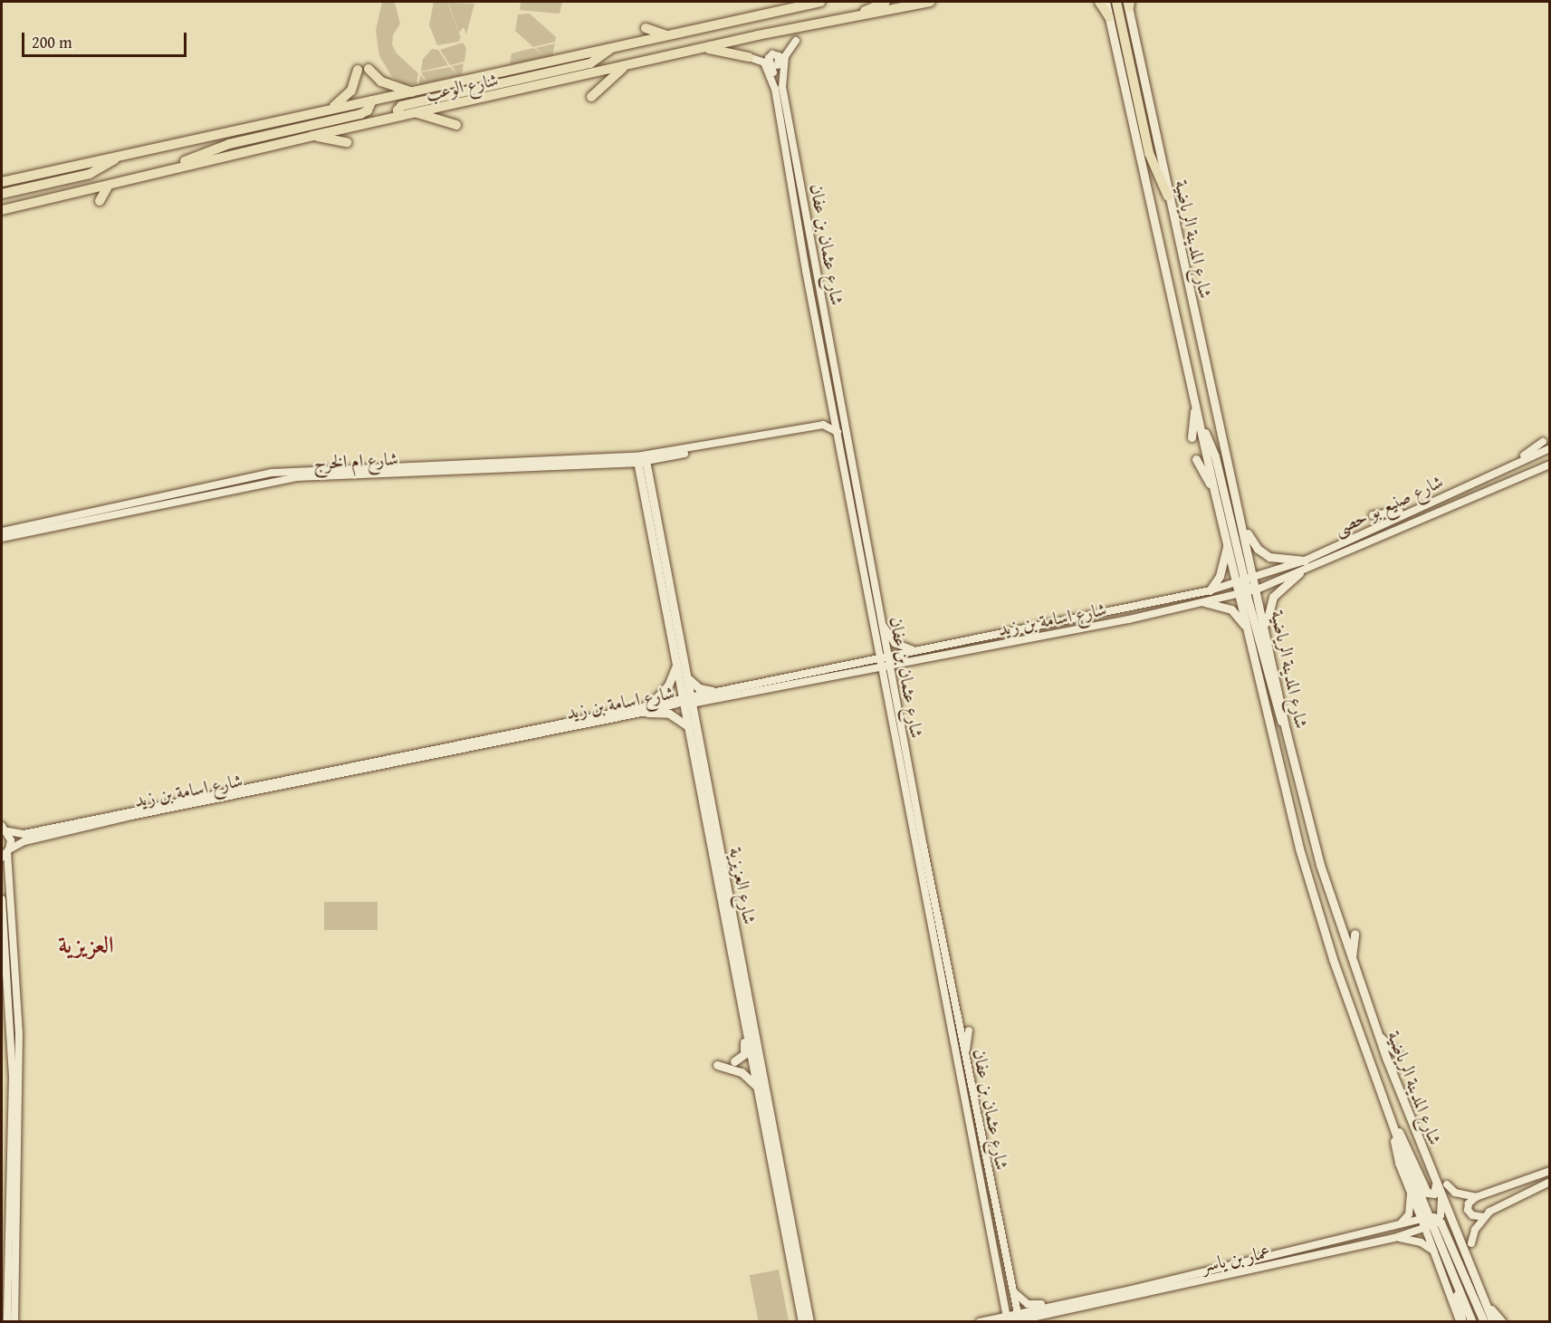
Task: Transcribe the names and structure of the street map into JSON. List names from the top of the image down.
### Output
{
  "streets": {
    "main road": ["شارع الوعب", "شارع المدينة الرياضية", "شارع العزيزية"],
    "street": [
      "شارع عثمان بن عفان",
      "شارع ام الخرج",
      "شارع صنيع بو حصى",
      "شارع اسامة بن زيد",
      "عمار بن ياسر"
    ]
  },
  "crossings": [
    ["شارع المدينة الرياضية", "شارع صنيع بو حصى"],
    ["شارع المدينة الرياضية", "شارع اسامة بن زيد"],
    ["شارع المدينة الرياضية", "عمار بن ياسر"],
    ["شارع عثمان بن عفان", "شارع اسامة بن زيد"],
    ["شارع عثمان بن عفان", "عمار بن ياسر"],
    ["شارع ام الخرج", "شارع العزيزية"],
    ["شارع صنيع بو حصى", "شارع اسامة بن زيد"],
    ["شارع اسامة بن زيد", "شارع العزيزية"]
  ],
  "districts": ["العزيزية"],
  "scale_bar": "200 m"
}
